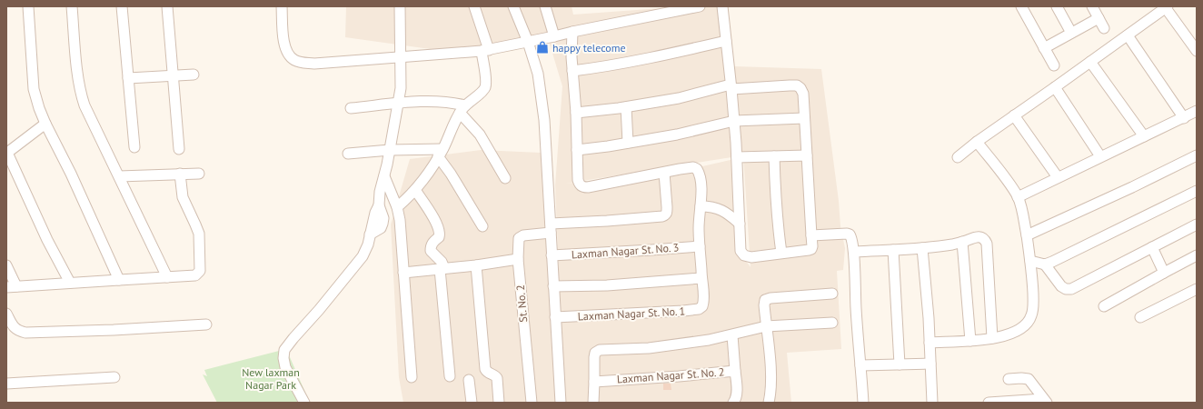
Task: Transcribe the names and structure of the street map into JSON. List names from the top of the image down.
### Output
{
  "streets": {
    "street": [
      "Laxman Nagar St. No. 3",
      "St. No. 2",
      "Laxman Nagar St. No. 1",
      "Laxman Nagar St. No. 2"
    ]
  },
  "parks": ["New laxman Nagar Park"],
  "places": {
    "shop": ["happy telecome"]
  }
}
